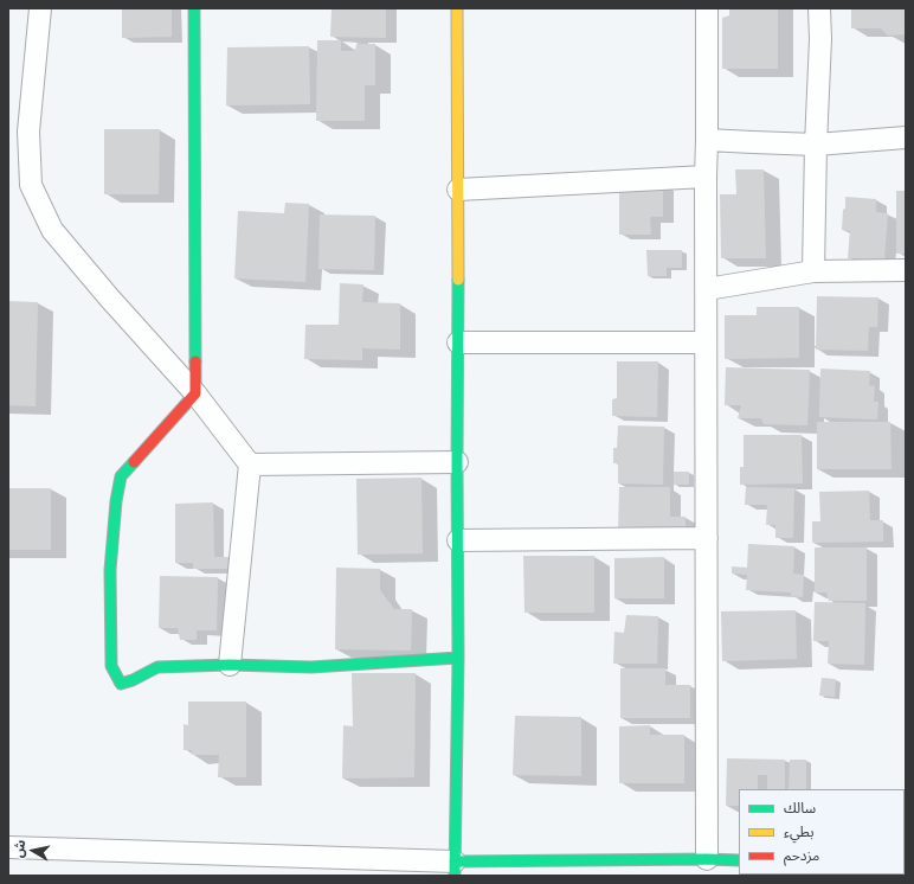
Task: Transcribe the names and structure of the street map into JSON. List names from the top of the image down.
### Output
{
  "legend": ["سالك", "بطيء", "مزدحم"],
  "north": "left"
}
